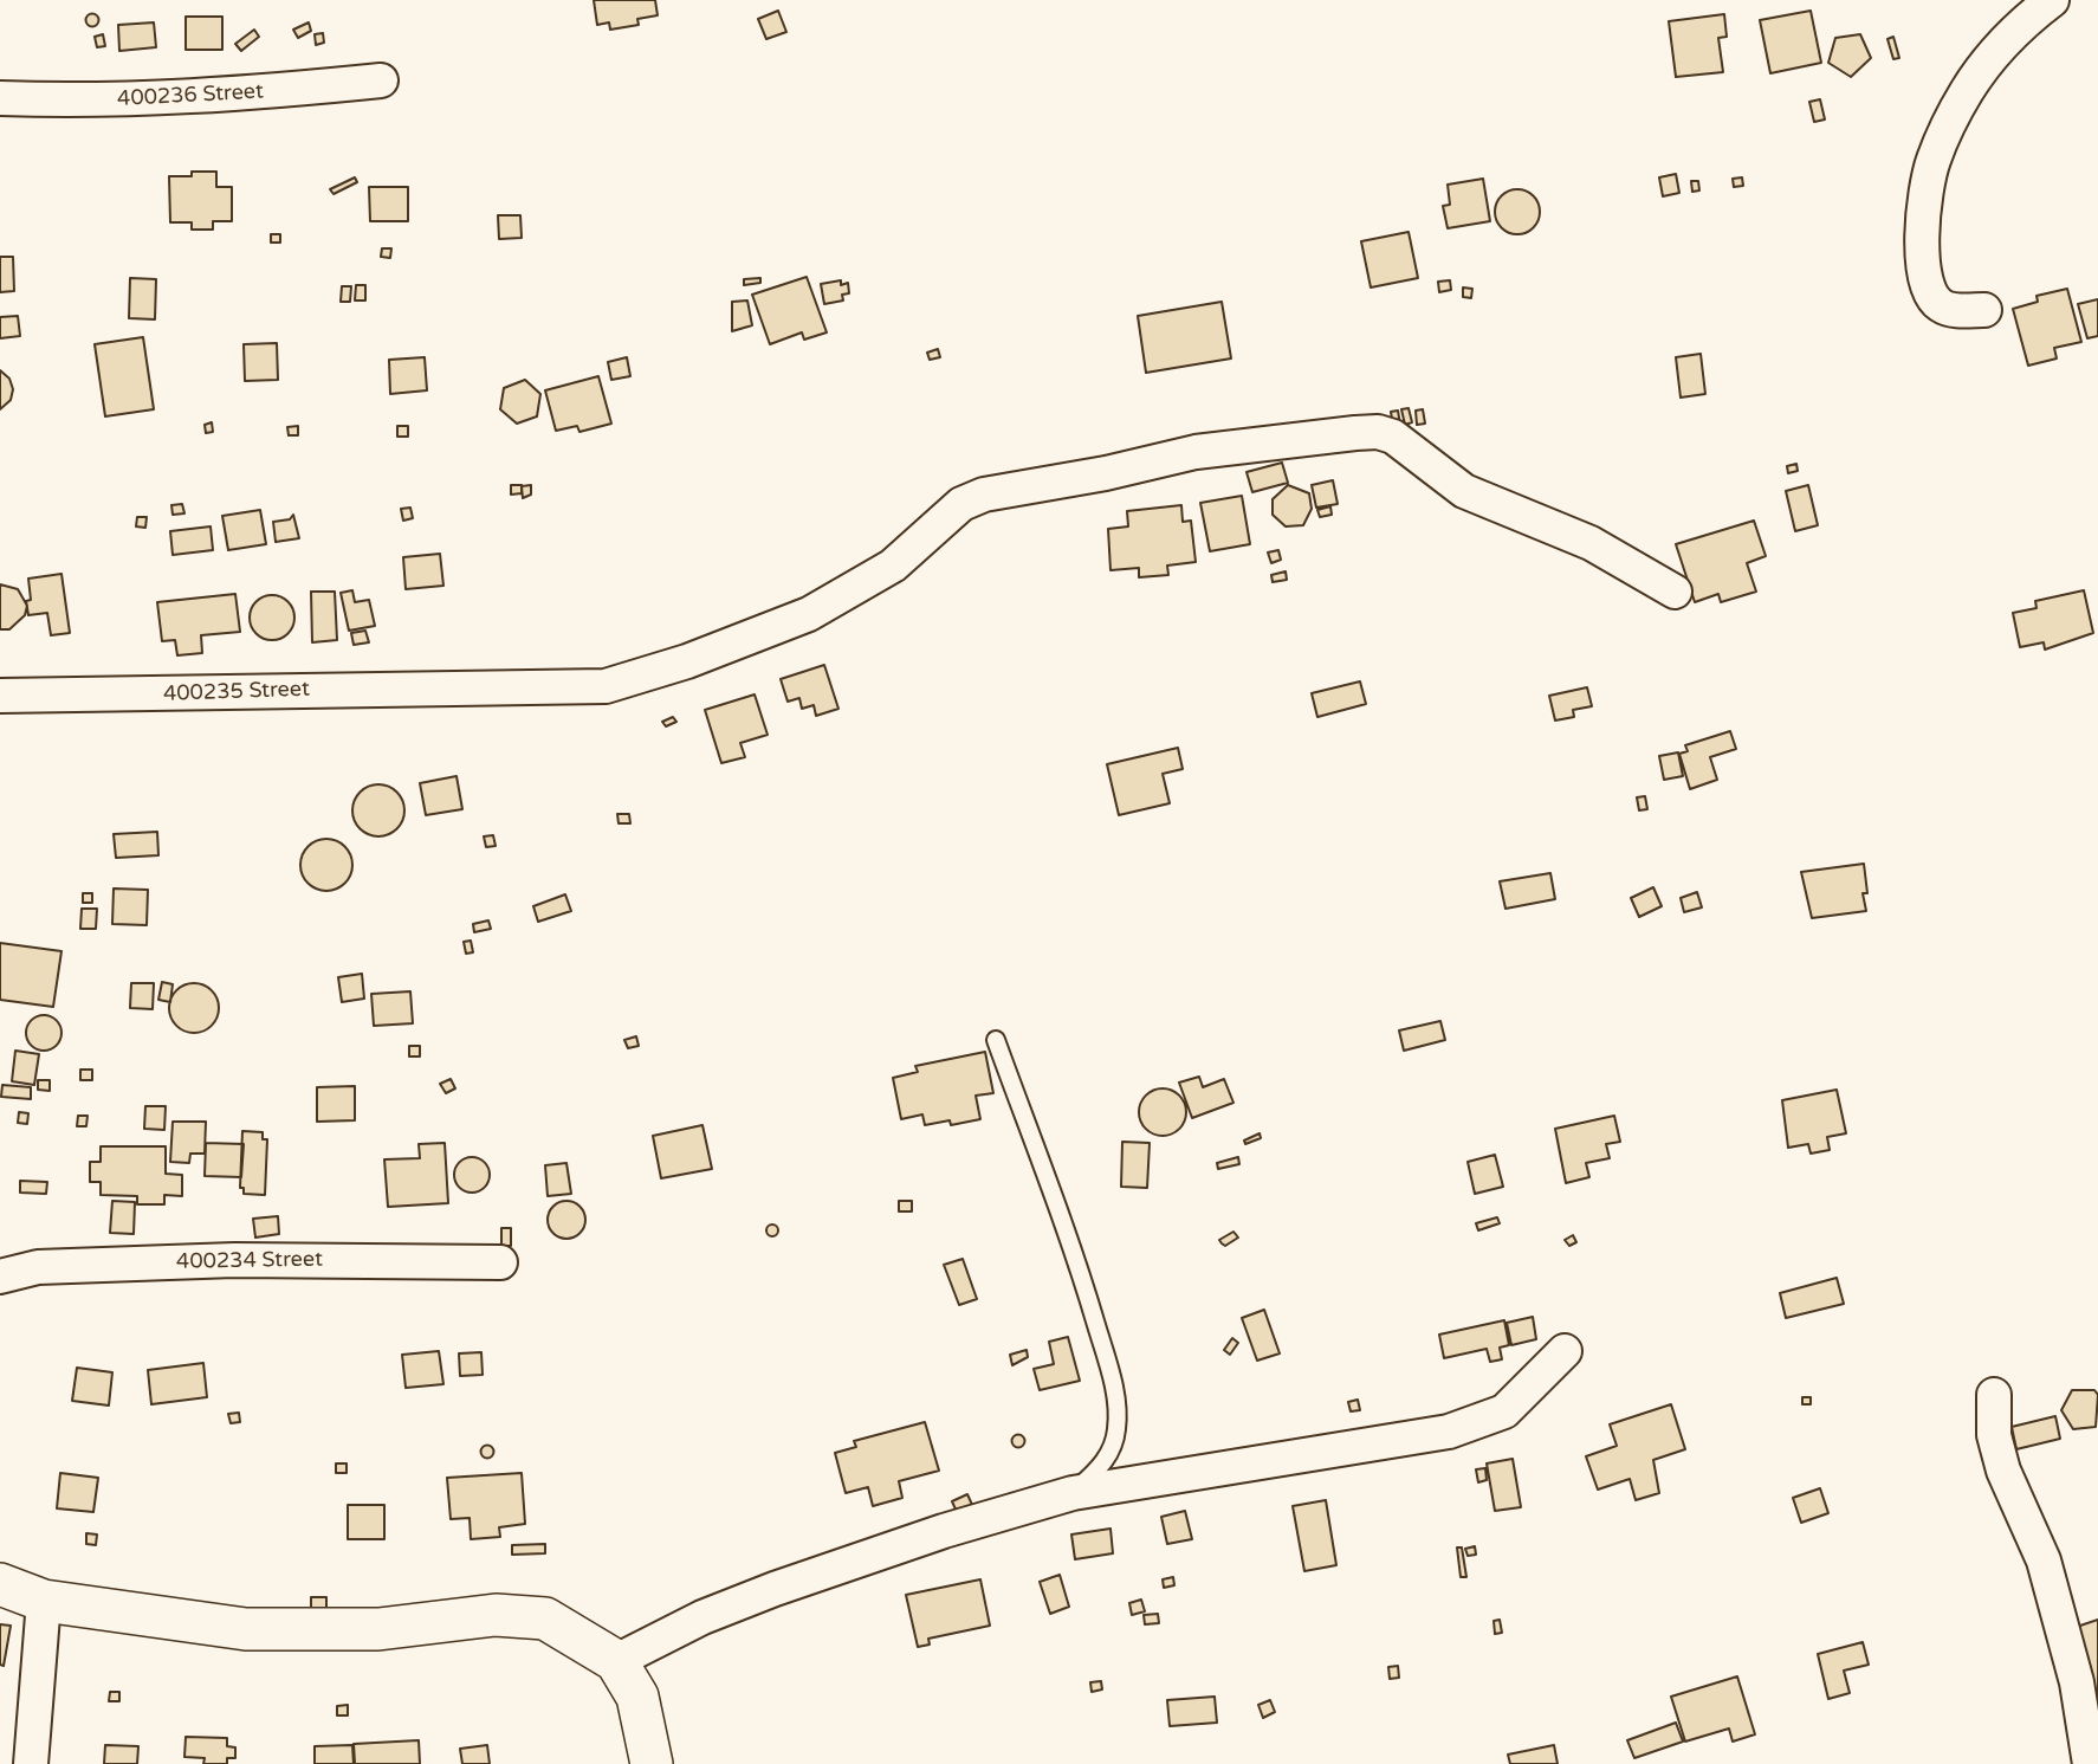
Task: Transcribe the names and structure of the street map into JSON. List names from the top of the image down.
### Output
{
  "streets": {
    "street": ["400236 Street", "400235 Street", "400234 Street"]
  }
}
